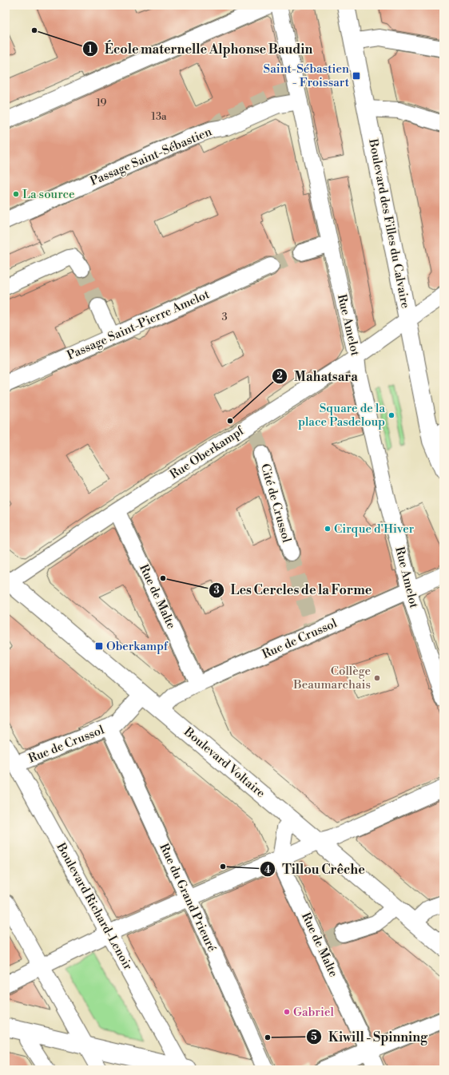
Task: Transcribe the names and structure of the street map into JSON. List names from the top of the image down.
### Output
{
  "streets": {
    "main road": ["Boulevard des Filles du Calvaire", "Boulevard Voltaire"],
    "street": [
      "Passage Saint-Sébastien",
      "Passage Saint-Pierre Amelot",
      "Rue Amelot",
      "Rue Oberkampf",
      "Cité de Crussol",
      "Rue de Malte",
      "Rue de Crussol",
      "Rue du Grand Prieuré",
      "Boulevard Richard-Lenoir"
    ]
  },
  "crossings": [
    ["Passage Saint-Sébastien", "Rue Amelot"],
    ["Boulevard des Filles du Calvaire", "Rue Oberkampf"],
    ["Rue Amelot", "Rue Oberkampf"],
    ["Rue Amelot", "Rue de Crussol"],
    ["Rue Oberkampf", "Rue de Malte"],
    ["Rue Oberkampf", "Boulevard Voltaire"],
    ["Rue de Malte", "Rue de Crussol"],
    ["Rue de Malte", "Boulevard Voltaire"],
    ["Rue de Crussol", "Boulevard Voltaire"],
    ["Rue de Crussol", "Rue du Grand Prieuré"],
    ["Rue de Crussol", "Boulevard Richard-Lenoir"]
  ],
  "places": {
    "other": [
      "École maternelle Alphonse Baudin",
      "La source",
      "Square de la place Pasdeloup",
      "Mahatsara",
      "Cirque d'Hiver",
      "Les Cercles de la Forme",
      "Collège Beaumarchais",
      "Tillou Crêche",
      "Gabriel",
      "Kiwill - Spinning"
    ],
    "transit": ["Saint-Sébastien - Froissart", "Oberkampf"]
  },
  "house_numbers": ["19", "13a", "3"]
}
